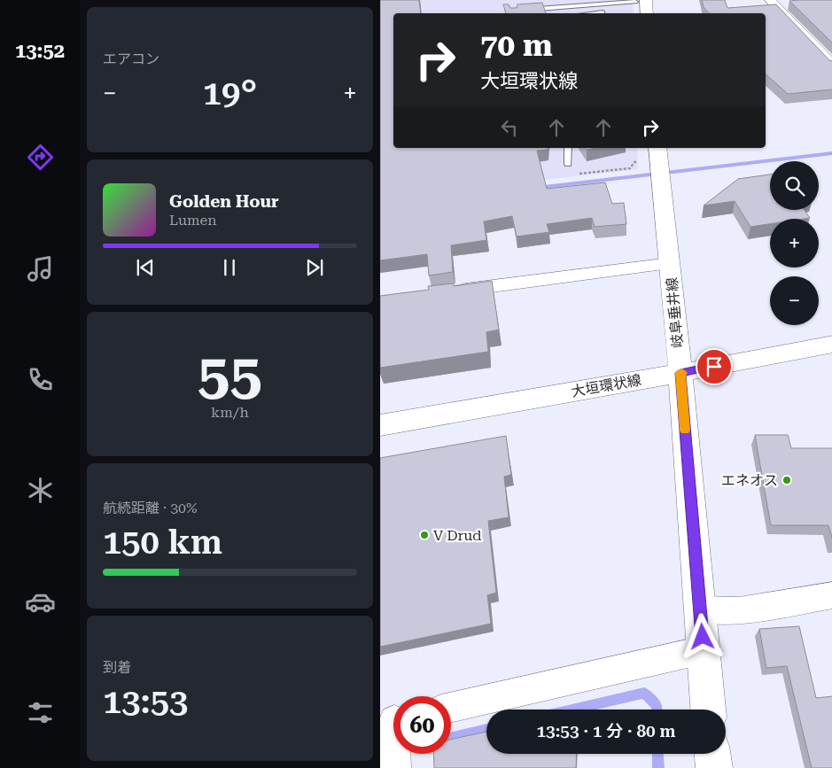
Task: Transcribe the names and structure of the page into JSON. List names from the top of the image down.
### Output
{
  "streets": {
    "main road": ["岐阜垂井線", "大垣環状線"]
  },
  "crossings": [
    ["岐阜垂井線", "大垣環状線"]
  ],
  "places": ["エネオス", "V Drud"],
  "page": {
    "tabs": "13:52",
    "tile": [
      "エアコン",
      ["55", "km/h"],
      ["航続距離 · 30%", "150 km"],
      ["到着", "13:53"]
    ],
    "turn": ["70 m", "大垣環状線"],
    "heat": ["−", "19°", "+"],
    "map_buttons": ["+", "−"],
    "song": ["Golden Hour", "Lumen"],
    "limit": "60",
    "trip": "13:53 · 1 分 · 80 m"
  }
}
